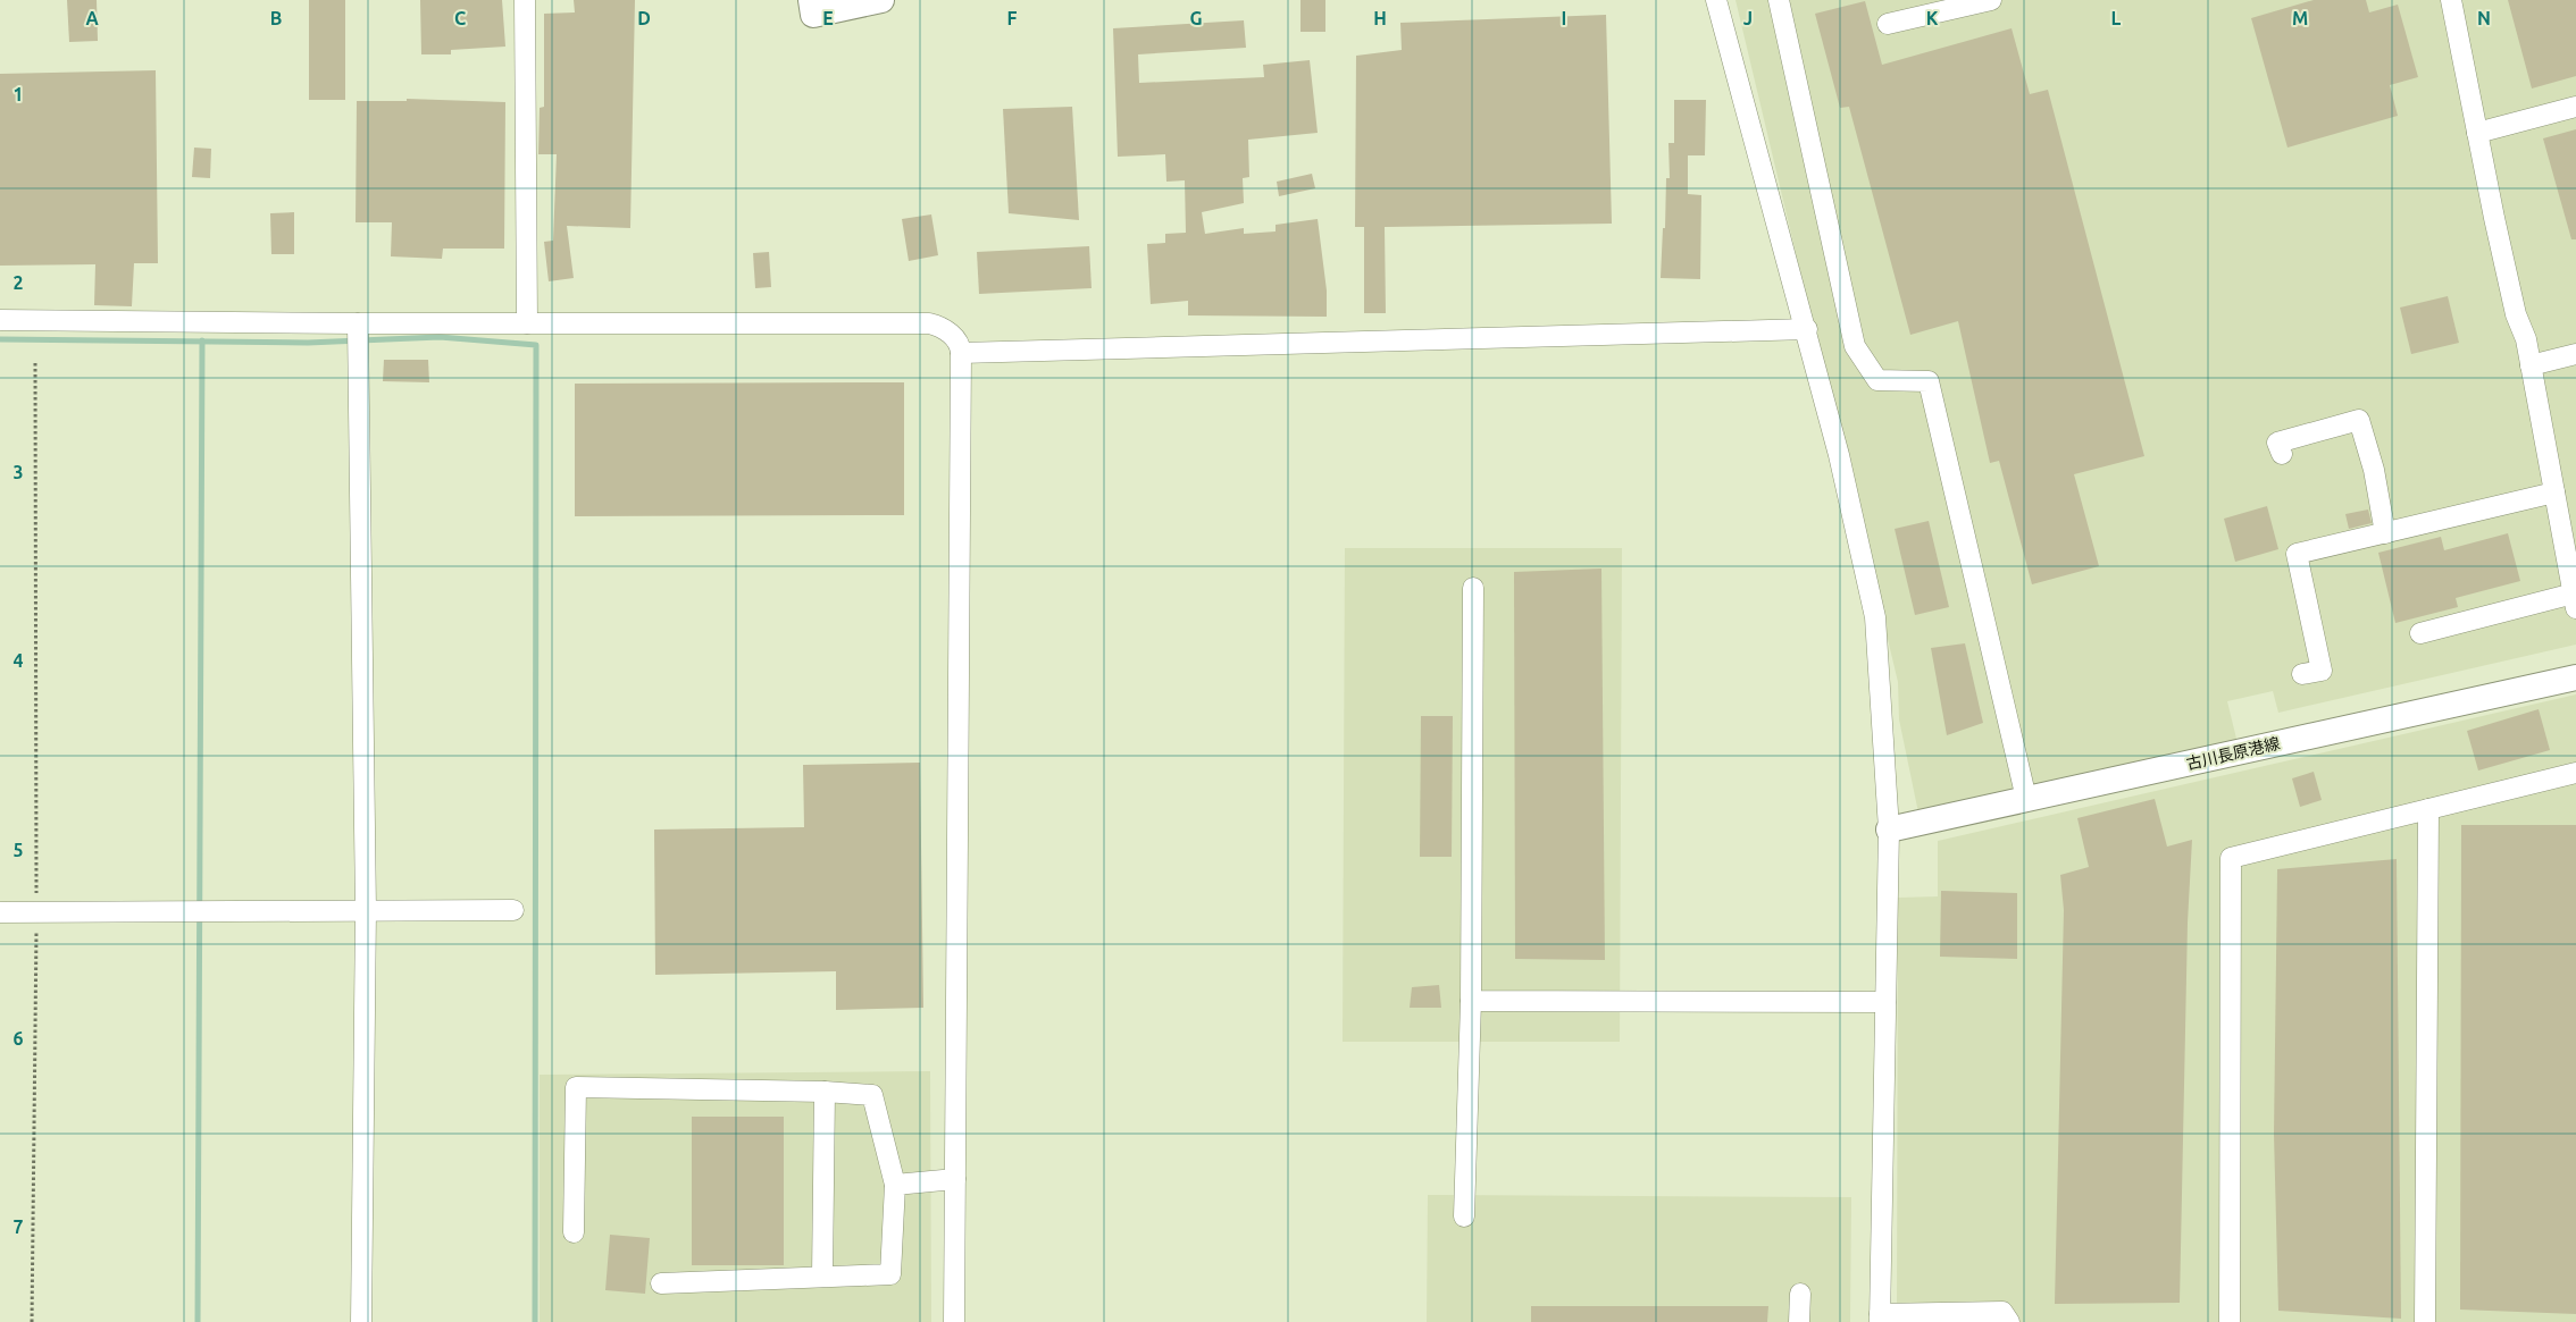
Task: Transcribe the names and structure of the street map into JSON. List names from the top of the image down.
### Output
{
  "streets": {
    "main road": ["古川長原港線"]
  },
  "grid": {
    "columns": [
      "A",
      "B",
      "C",
      "D",
      "E",
      "F",
      "G",
      "H",
      "I",
      "J",
      "K",
      "L",
      "M",
      "N"
    ],
    "rows": [
      "1",
      "2",
      "3",
      "4",
      "5",
      "6",
      "7"
    ]
  }
}
